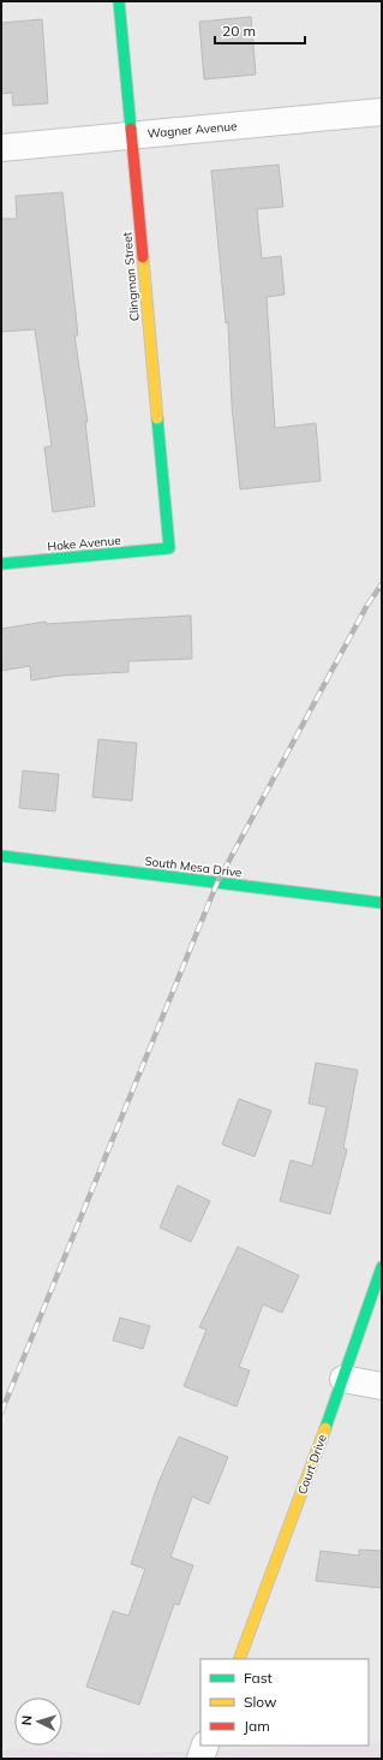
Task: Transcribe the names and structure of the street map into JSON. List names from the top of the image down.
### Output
{
  "streets": {
    "street": [
      "Wagner Avenue",
      "Clingman Street",
      "Hoke Avenue",
      "South Mesa Drive",
      "Court Drive"
    ]
  },
  "crossings": [
    ["Wagner Avenue", "Clingman Street"],
    ["Clingman Street", "Hoke Avenue"]
  ],
  "legend": ["Fast", "Slow", "Jam"],
  "scale_bar": "20 m",
  "north": "left"
}
